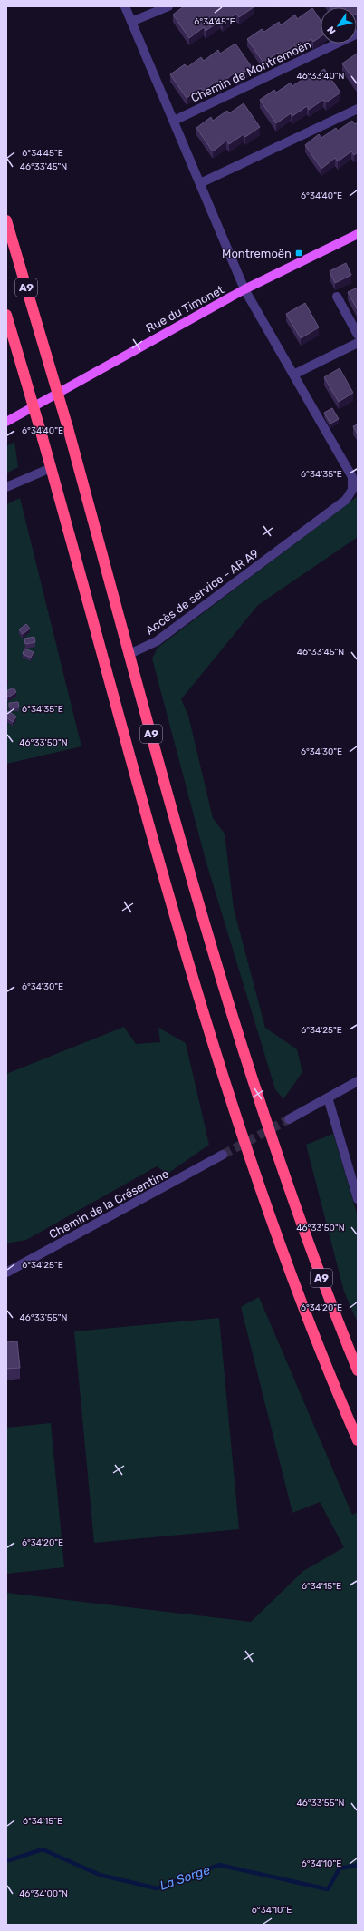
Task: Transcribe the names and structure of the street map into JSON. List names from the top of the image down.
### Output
{
  "streets": {
    "highway": ["A9"],
    "main road": ["Rue du Timonet"],
    "street": ["Chemin de Montremoën", "Accès de service - AR A9", "Chemin de la Crésentine"]
  },
  "crossings": [
    ["A9", "Accès de service - AR A9"],
    ["Rue du Timonet", "Accès de service - AR A9"]
  ],
  "water": ["La Sorge"],
  "places": {
    "transit": ["Montremoën"]
  },
  "north": "bottom left",
  "coordinates": [
    "6°34'45\"E",
    "46°33'40\"N",
    "46°33'45\"N",
    "6°34'40\"E",
    "6°34'35\"E",
    "46°33'50\"N",
    "6°34'30\"E",
    "6°34'25\"E",
    "6°34'20\"E",
    "46°33'55\"N",
    "6°34'15\"E",
    "6°34'10\"E",
    "46°34'00\"N"
  ]
}
